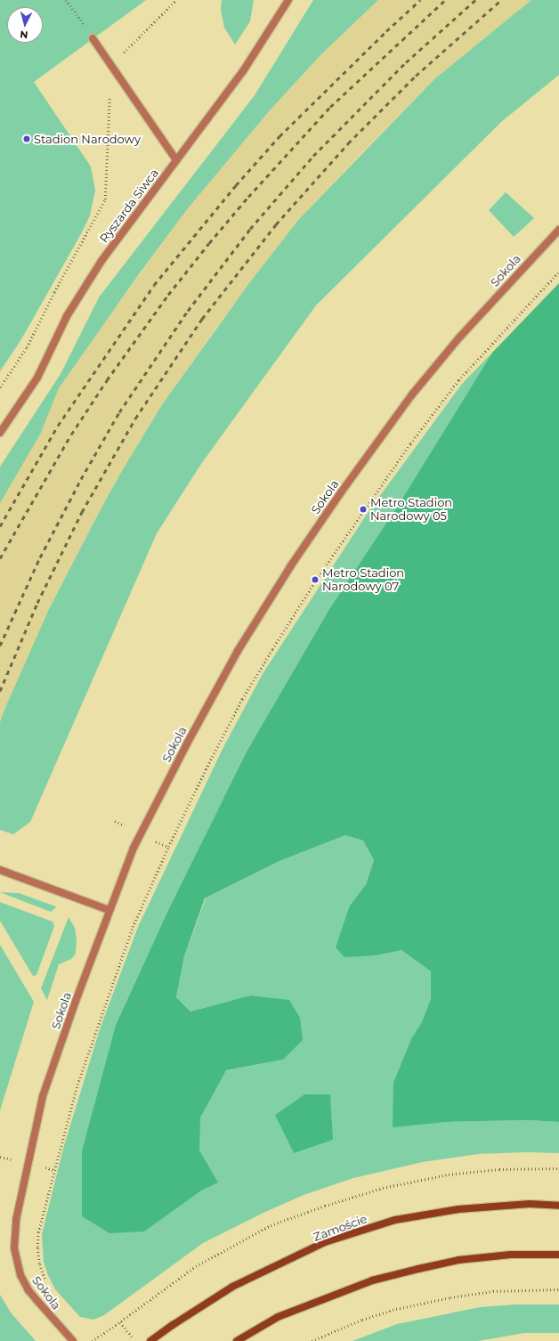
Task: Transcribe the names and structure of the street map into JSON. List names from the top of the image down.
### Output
{
  "streets": {
    "street": ["Ryszarda Siwca", "Sokola", "Zamoście"]
  },
  "places": ["Stadion Narodowy", "Metro Stadion Narodowy 05", "Metro Stadion Narodowy 07"],
  "north": "bottom"
}
